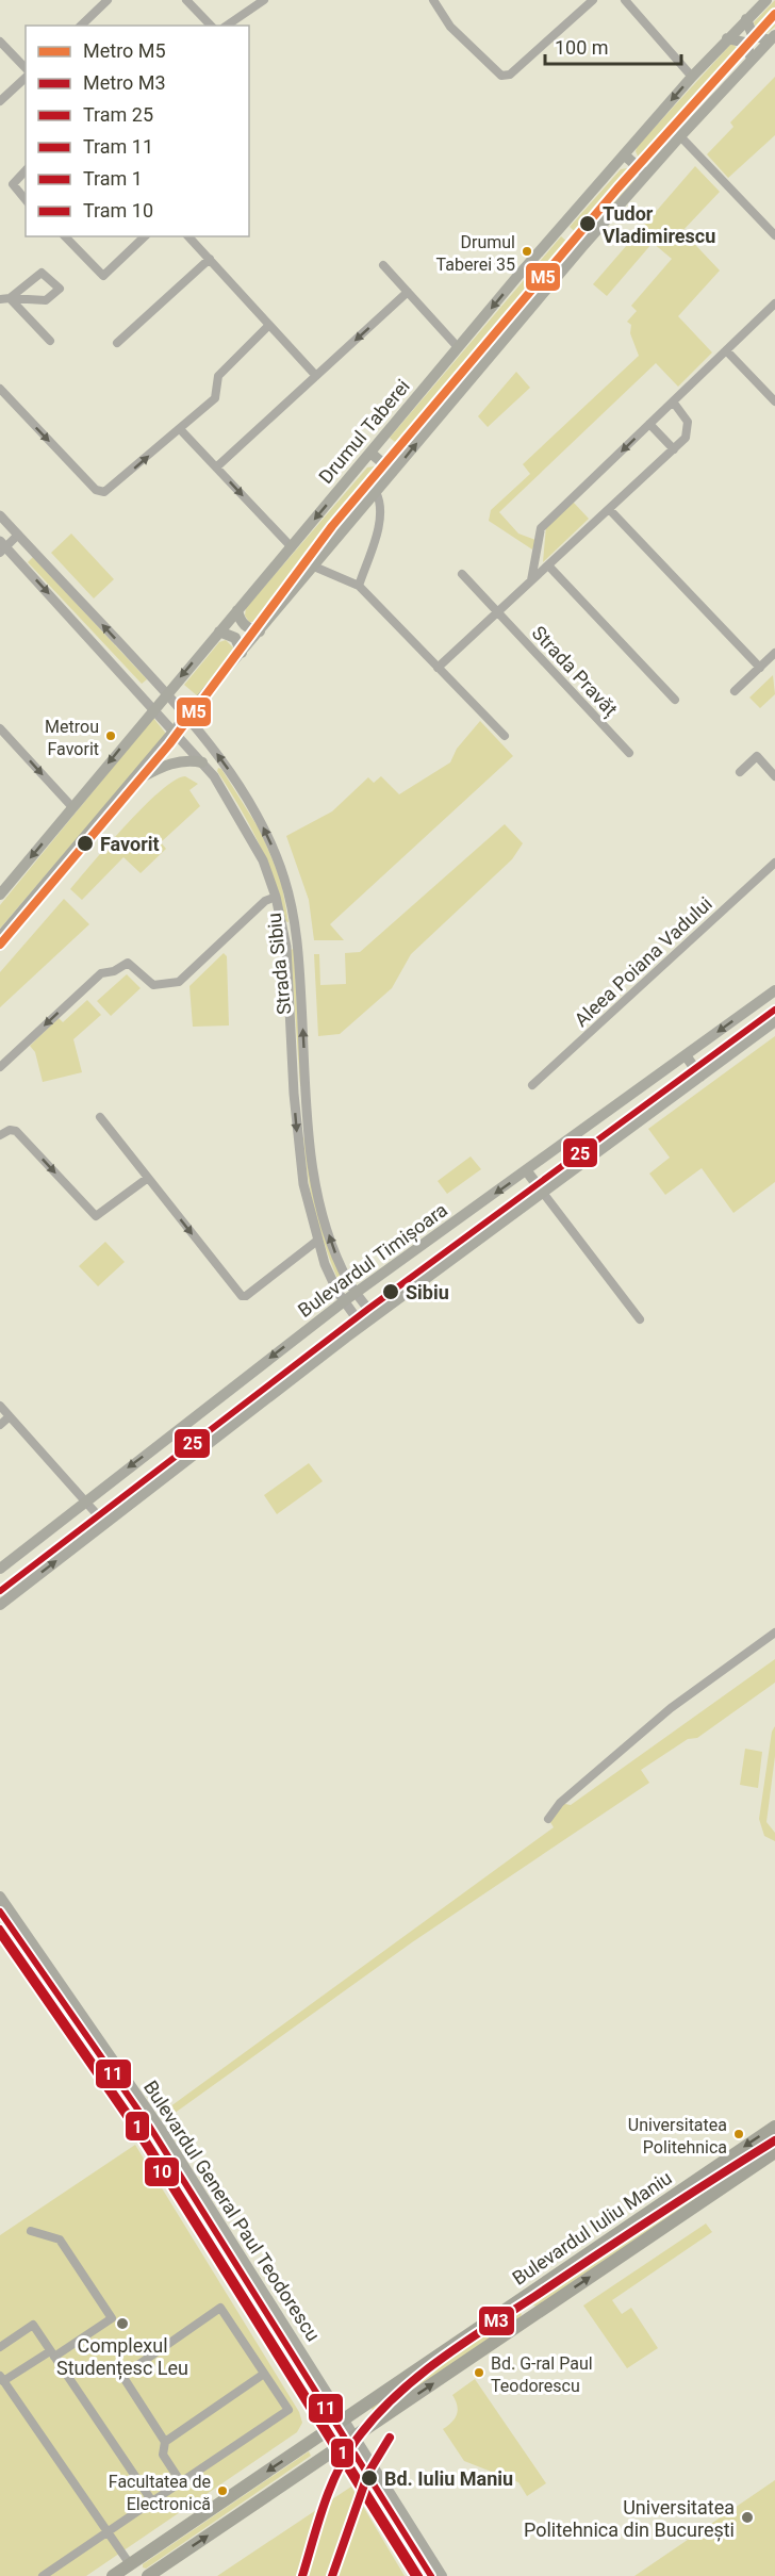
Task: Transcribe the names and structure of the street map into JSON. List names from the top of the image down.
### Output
{
  "streets": {
    "main road": [
      "Drumul Taberei",
      "Bulevardul Timișoara",
      "Bulevardul General Paul Teodorescu",
      "Bulevardul Iuliu Maniu"
    ],
    "street": ["Strada Pravăț", "Aleea Poiana Vadului", "Strada Sibiu"]
  },
  "crossings": [
    ["Drumul Taberei", "Strada Sibiu"],
    ["Strada Sibiu", "Bulevardul Timișoara"],
    ["Bulevardul General Paul Teodorescu", "Bulevardul Iuliu Maniu"]
  ],
  "places": [
    "Tudor Vladimirescu",
    "Drumul Taberei 35",
    "Metrou Favorit",
    "Favorit",
    "Sibiu",
    "Universitatea Politehnica",
    "Complexul Studențesc Leu",
    "Bd. G-ral Paul Teodorescu",
    "Bd. Iuliu Maniu",
    "Facultatea de Electronică",
    "Universitatea Politehnica din București"
  ],
  "lines": [
    "metro line M5",
    "tram line 25",
    "tram line 11",
    "tram line 1",
    "tram line 10",
    "metro line M3"
  ],
  "legend": [
    "Metro M5",
    "Metro M3",
    "Tram 25",
    "Tram 11",
    "Tram 1",
    "Tram 10"
  ],
  "scale_bar": "100 m"
}
